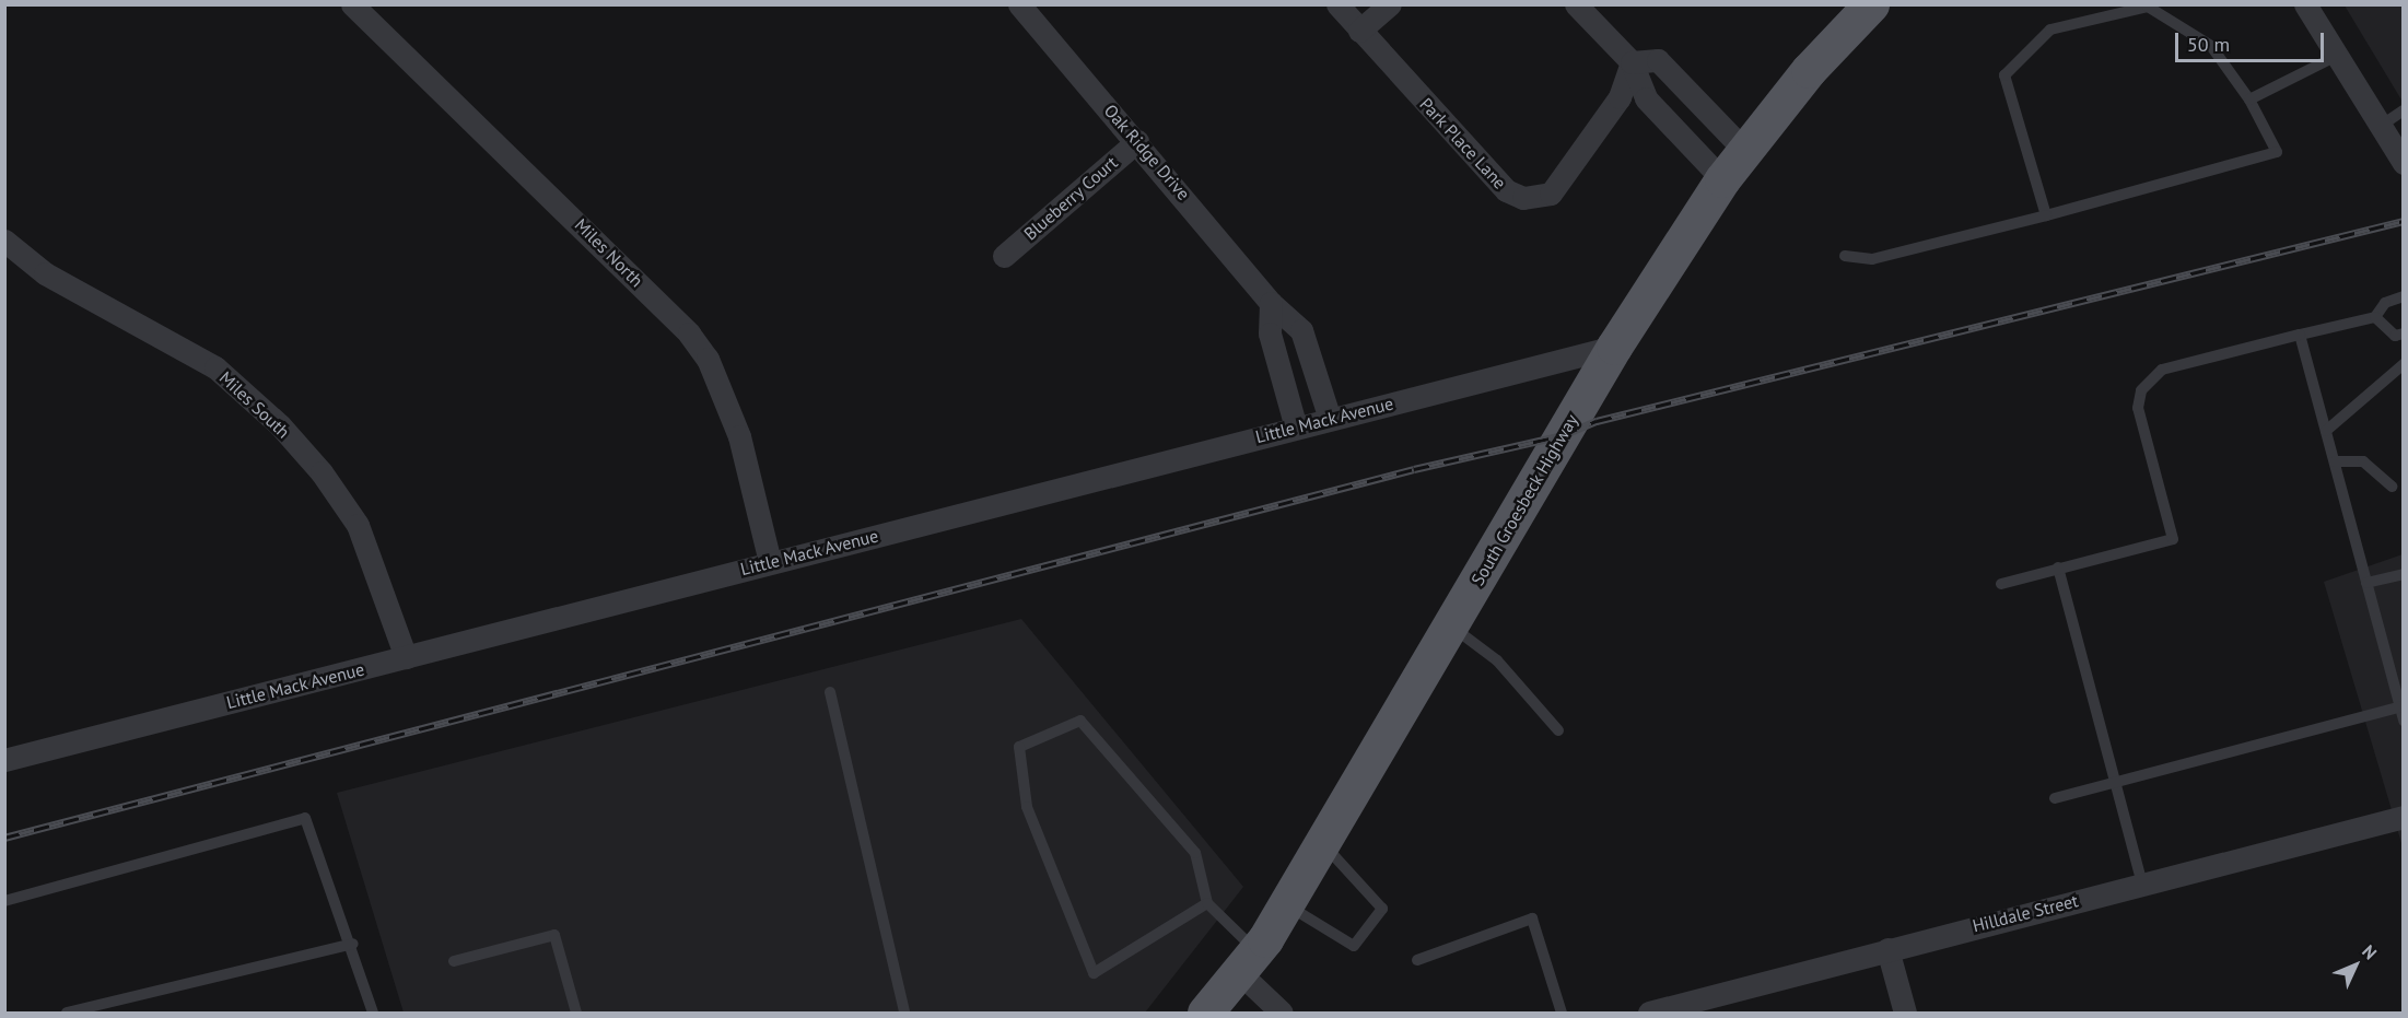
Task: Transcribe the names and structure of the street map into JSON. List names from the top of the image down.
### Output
{
  "streets": {
    "main road": ["South Groesbeck Highway"],
    "street": [
      "Park Place Lane",
      "Oak Ridge Drive",
      "Blueberry Court",
      "Miles North",
      "Miles South",
      "Little Mack Avenue",
      "Hilldale Street"
    ]
  },
  "crossings": [
    ["Oak Ridge Drive", "Blueberry Court"],
    ["Oak Ridge Drive", "Little Mack Avenue"],
    ["Miles North", "Little Mack Avenue"],
    ["Miles South", "Little Mack Avenue"],
    ["Little Mack Avenue", "South Groesbeck Highway"]
  ],
  "scale_bar": "50 m",
  "north": "top right"
}
